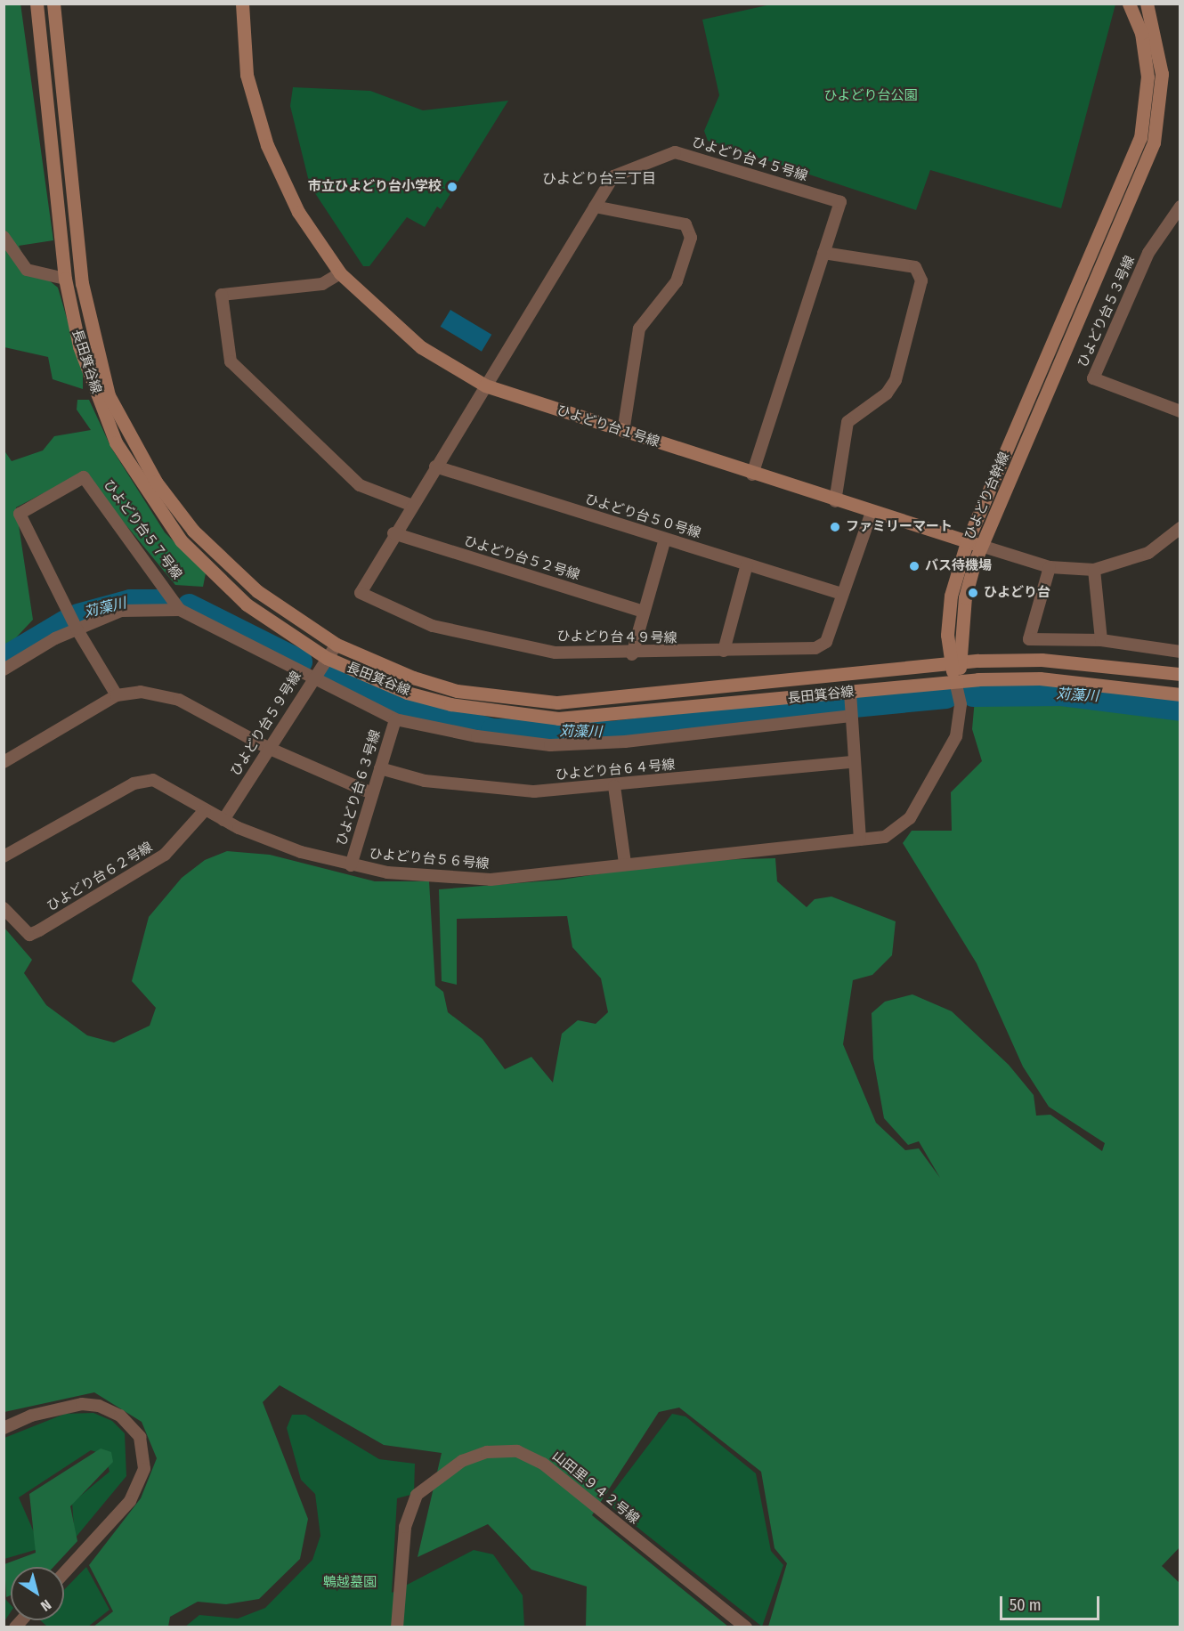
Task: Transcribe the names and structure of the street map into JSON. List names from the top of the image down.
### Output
{
  "streets": {
    "street": [
      "ひよどり台４５号線",
      "ひよどり台５３号線",
      "長田箕谷線",
      "ひよどり台１号線",
      "ひよどり台幹線",
      "ひよどり台５０号線",
      "ひよどり台５７号線",
      "ひよどり台５２号線",
      "ひよどり台４９号線",
      "ひよどり台５９号線",
      "ひよどり台６４号線",
      "ひよどり台６３号線",
      "ひよどり台５６号線",
      "ひよどり台６２号線",
      "山田里９４２号線"
    ]
  },
  "crossings": [
    ["ひよどり台４５号線", "ひよどり台１号線"],
    ["ひよどり台４５号線", "ひよどり台４９号線"],
    ["長田箕谷線", "ひよどり台幹線"],
    ["長田箕谷線", "ひよどり台５９号線"],
    ["長田箕谷線", "ひよどり台５６号線"],
    ["ひよどり台１号線", "ひよどり台幹線"],
    ["ひよどり台１号線", "ひよどり台４９号線"],
    ["ひよどり台幹線", "ひよどり台５６号線"],
    ["ひよどり台５０号線", "ひよどり台４９号線"],
    ["ひよどり台５２号線", "ひよどり台４９号線"],
    ["ひよどり台５９号線", "ひよどり台５６号線"],
    ["ひよどり台６４号線", "ひよどり台６３号線"],
    ["ひよどり台６３号線", "ひよどり台５６号線"],
    ["ひよどり台５６号線", "ひよどり台６２号線"]
  ],
  "districts": ["ひよどり台三丁目"],
  "water": ["苅藻川"],
  "parks": ["ひよどり台公園", "鵯越墓園"],
  "places": [
    "市立ひよどり台小学校",
    "ファミリーマート",
    "バス待機場",
    "ひよどり台"
  ],
  "scale_bar": "50 m",
  "north": "bottom right"
}
